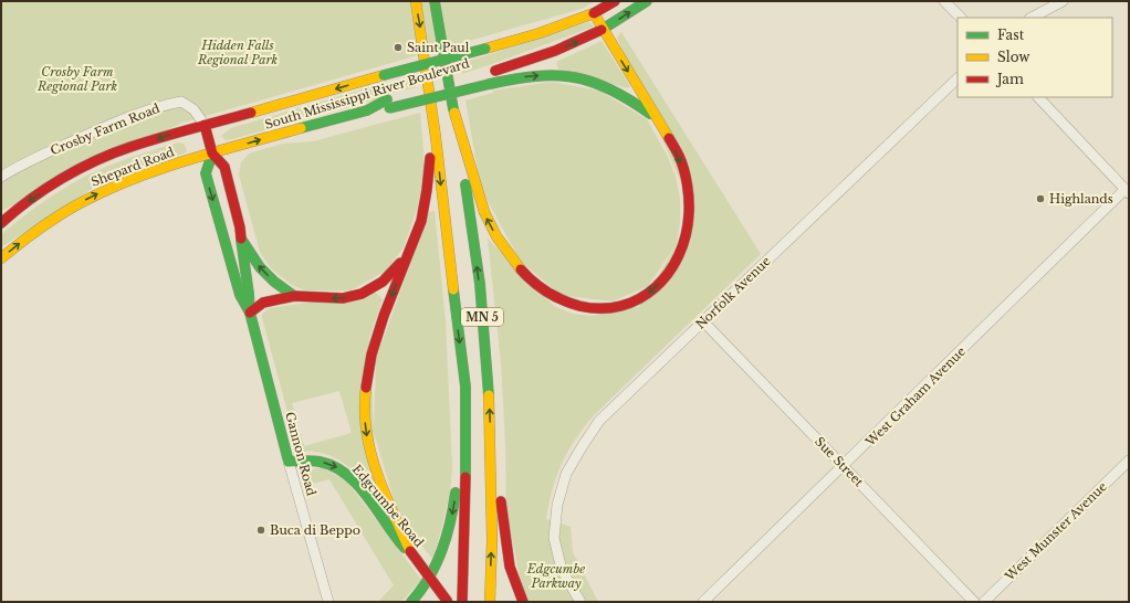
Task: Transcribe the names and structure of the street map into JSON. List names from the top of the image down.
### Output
{
  "streets": {
    "main road": [
      "South Mississippi River Boulevard",
      "Shepard Road",
      "MN 5",
      "Gannon Road",
      "Edgcumbe Road"
    ],
    "street": [
      "Crosby Farm Road",
      "Norfolk Avenue",
      "West Graham Avenue",
      "Sue Street",
      "West Munster Avenue"
    ]
  },
  "crossings": [
    ["South Mississippi River Boulevard", "Crosby Farm Road"],
    ["South Mississippi River Boulevard", "Shepard Road"],
    ["South Mississippi River Boulevard", "Gannon Road"],
    ["Crosby Farm Road", "Shepard Road"],
    ["Crosby Farm Road", "Gannon Road"],
    ["Shepard Road", "Gannon Road"],
    ["Norfolk Avenue", "Sue Street"],
    ["West Graham Avenue", "Sue Street"],
    ["Gannon Road", "Edgcumbe Road"]
  ],
  "one_way": ["Edgcumbe Road"],
  "parks": ["Hidden Falls Regional Park", "Crosby Farm Regional Park", "Edgcumbe Parkway"],
  "places": ["Saint Paul", "Highlands", "Buca di Beppo"],
  "legend": ["Fast", "Slow", "Jam"]
}
